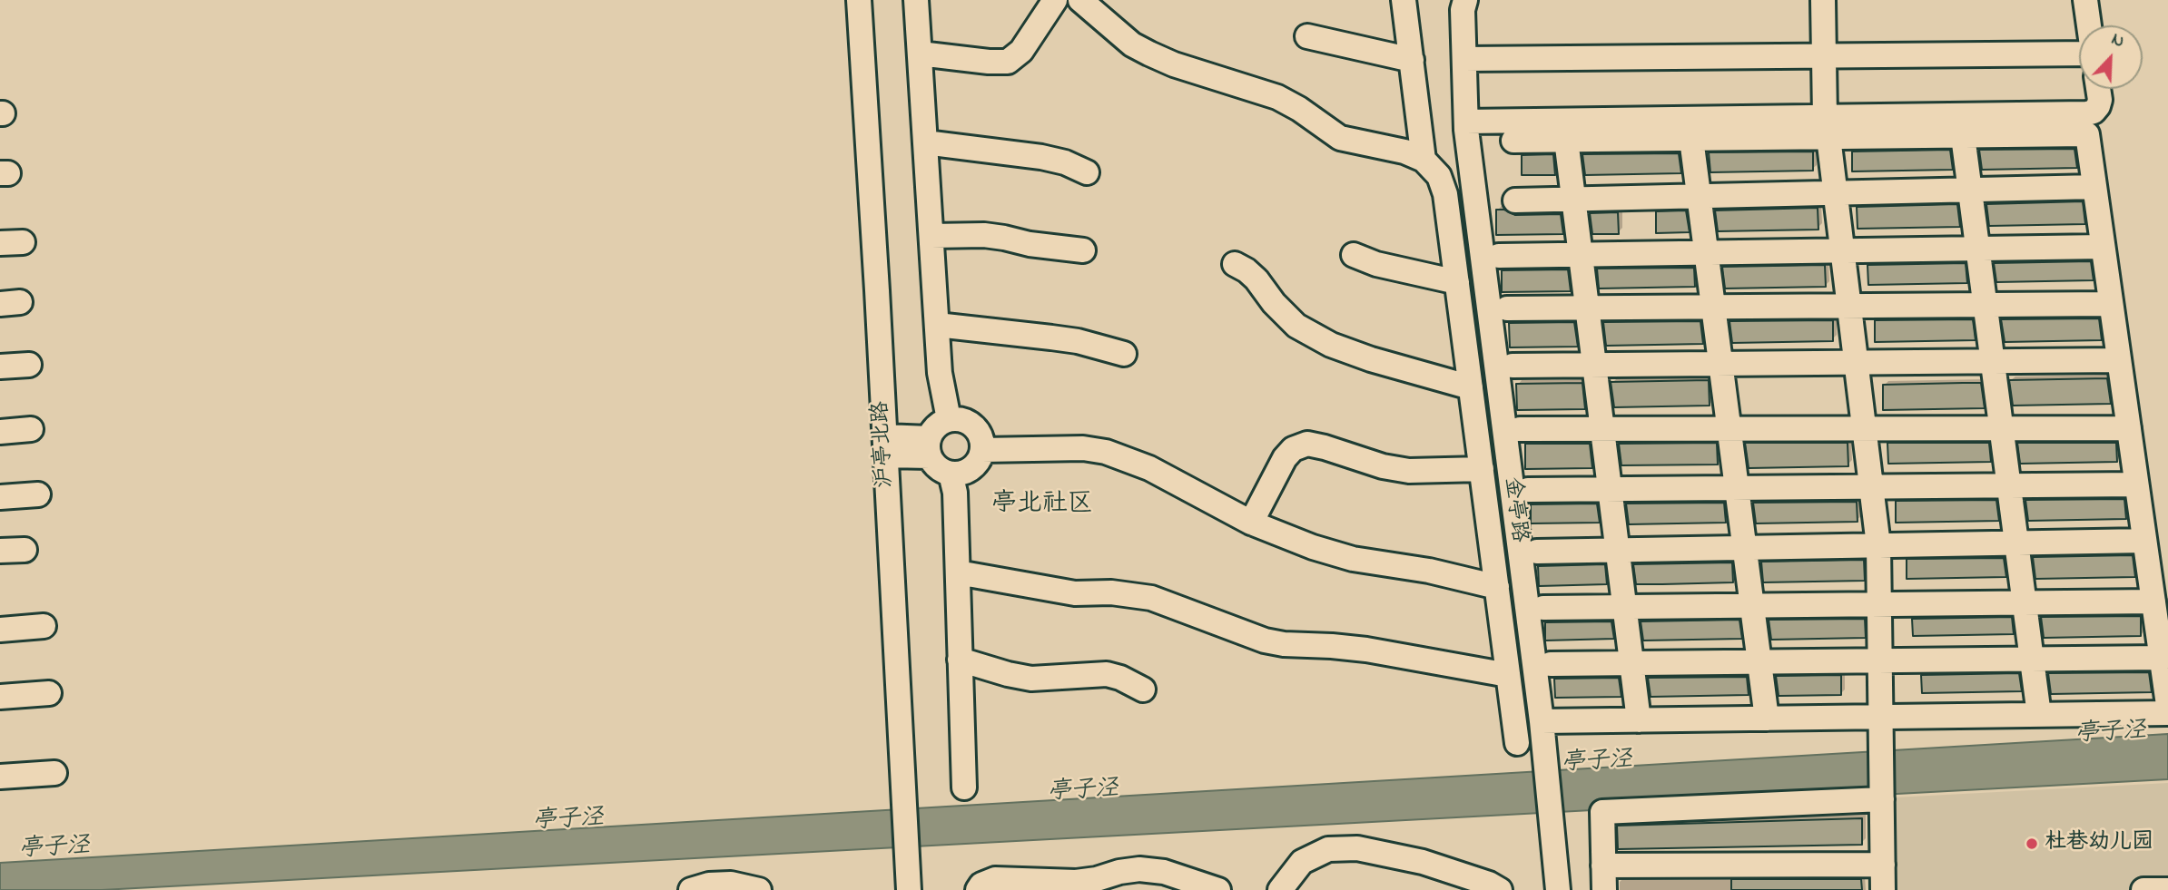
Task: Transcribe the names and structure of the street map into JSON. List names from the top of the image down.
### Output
{
  "streets": {
    "street": ["沪亭北路", "金亭路"]
  },
  "districts": ["亭北社区"],
  "water": ["亭子泾"],
  "places": ["杜巷幼儿园"],
  "north": "top right"
}
